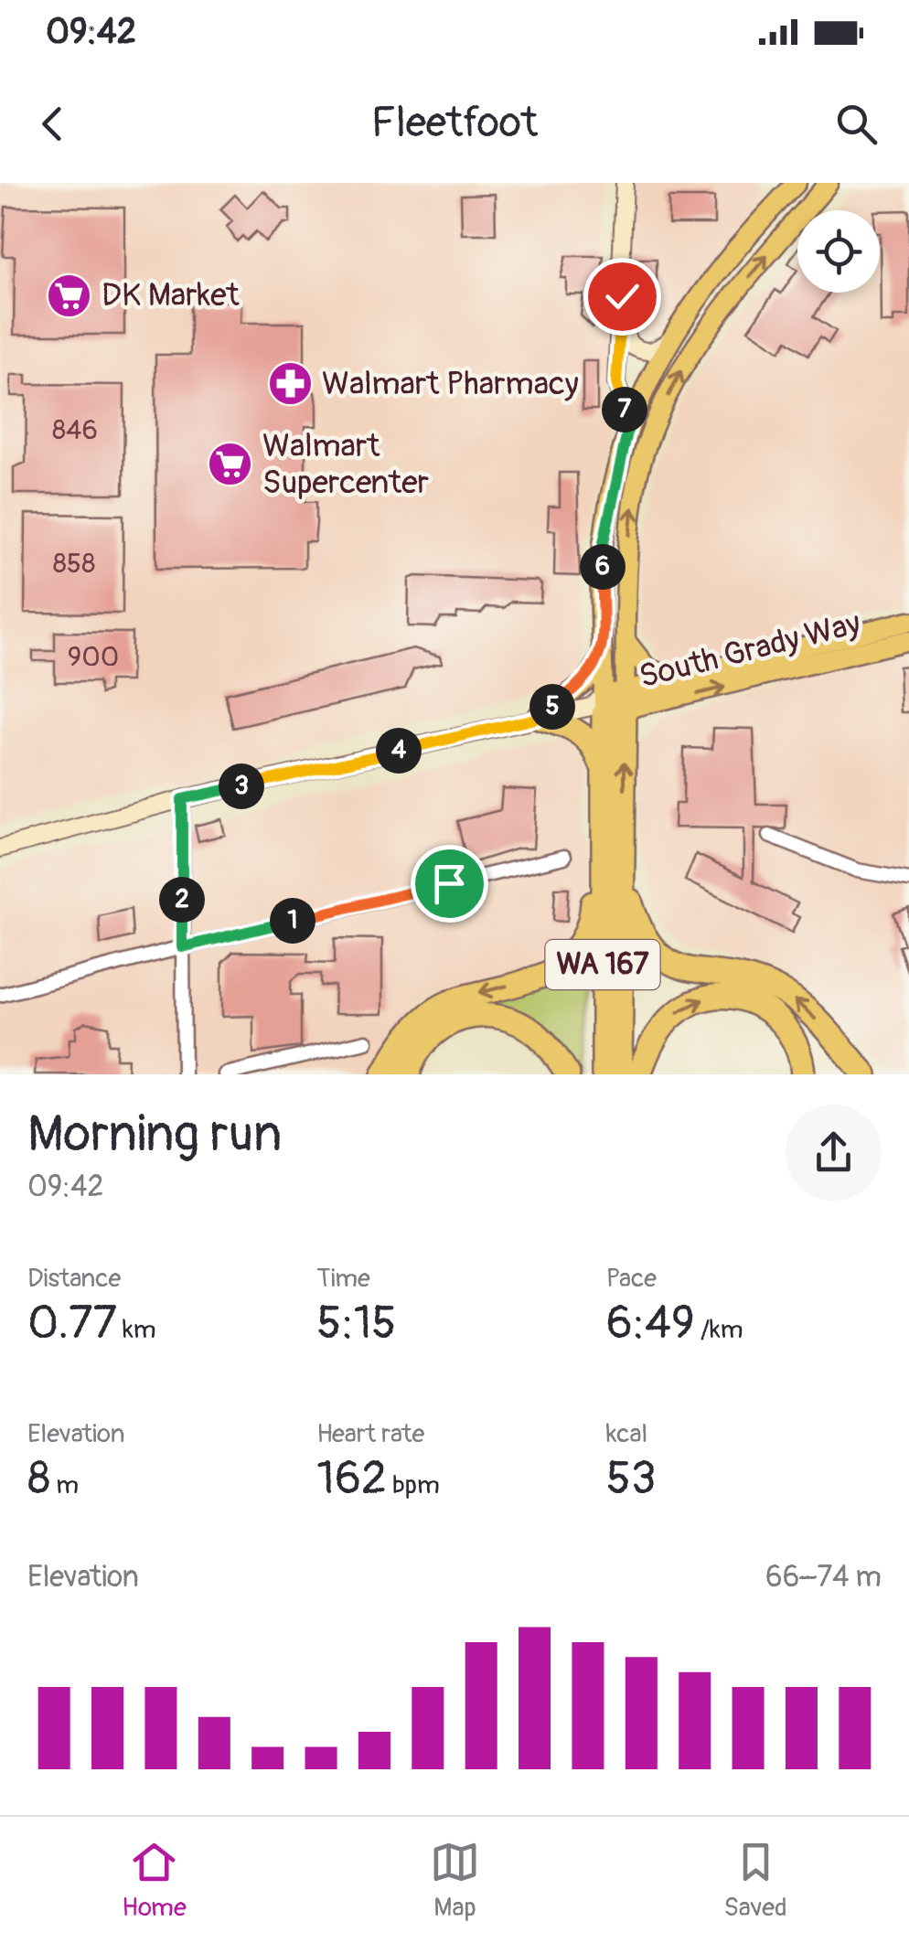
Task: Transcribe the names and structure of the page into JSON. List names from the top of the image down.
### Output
{
  "streets": {
    "highway": ["WA 167"],
    "main road": ["South Grady Way"]
  },
  "crossings": [
    ["South Grady Way", "WA 167"]
  ],
  "places": {
    "supermarket": ["DK Market", "Walmart Supercenter"],
    "pharmacy": ["Walmart Pharmacy"]
  },
  "house_numbers": ["846", "858", "900"],
  "page": {
    "status": "09:42",
    "header": "Fleetfoot",
    "pins": [
      "7",
      "6",
      "5",
      "4",
      "3",
      "2",
      "1"
    ],
    "heading": ["Morning run", "09:42"],
    "stats": [
      ["Distance", "0.77 km"],
      ["Time", "5:15"],
      ["Pace", "6:49 /km"],
      ["Elevation", "8 m"],
      ["Heart rate", "162 bpm"],
      ["kcal", "53"]
    ],
    "chart": ["Elevation", "66–74 m"],
    "tabs": ["Home", "Map", "Saved"]
  }
}
